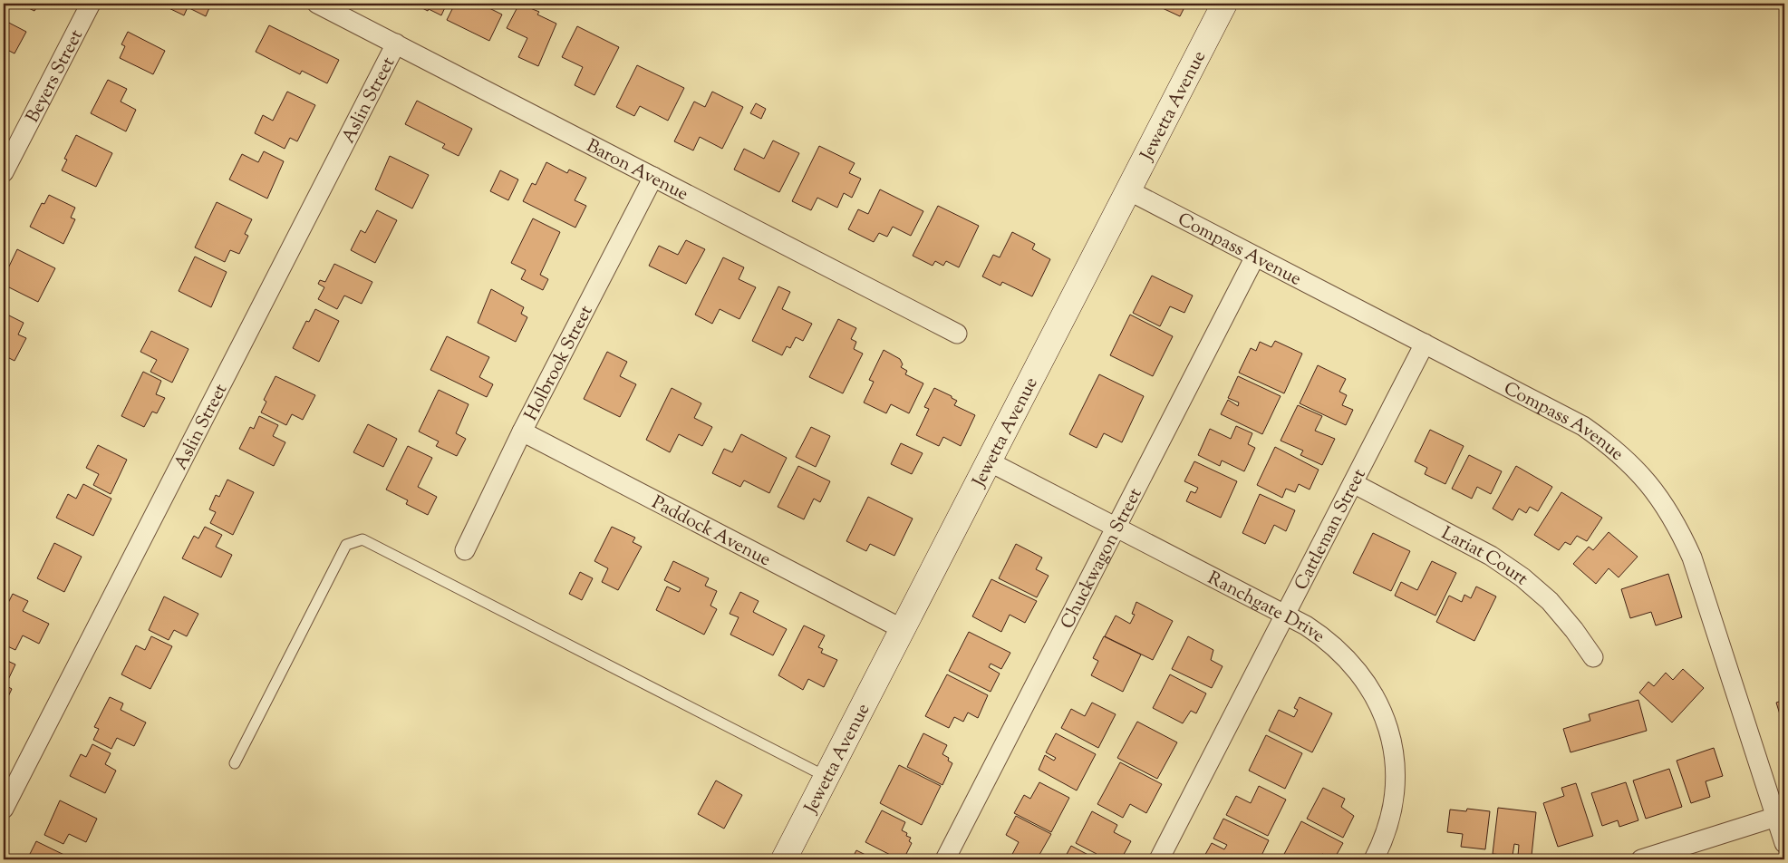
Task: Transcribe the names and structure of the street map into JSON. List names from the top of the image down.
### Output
{
  "streets": {
    "street": [
      "Beyers Street",
      "Aslin Street",
      "Jewetta Avenue",
      "Baron Avenue",
      "Compass Avenue",
      "Holbrook Street",
      "Cattleman Street",
      "Paddock Avenue",
      "Lariat Court",
      "Chuckwagon Street",
      "Ranchgate Drive"
    ]
  },
  "crossings": [
    ["Aslin Street", "Baron Avenue"],
    ["Jewetta Avenue", "Compass Avenue"],
    ["Jewetta Avenue", "Paddock Avenue"],
    ["Jewetta Avenue", "Ranchgate Drive"],
    ["Baron Avenue", "Holbrook Street"],
    ["Compass Avenue", "Cattleman Street"],
    ["Compass Avenue", "Chuckwagon Street"],
    ["Holbrook Street", "Paddock Avenue"],
    ["Cattleman Street", "Lariat Court"],
    ["Cattleman Street", "Ranchgate Drive"],
    ["Chuckwagon Street", "Ranchgate Drive"]
  ]
}
